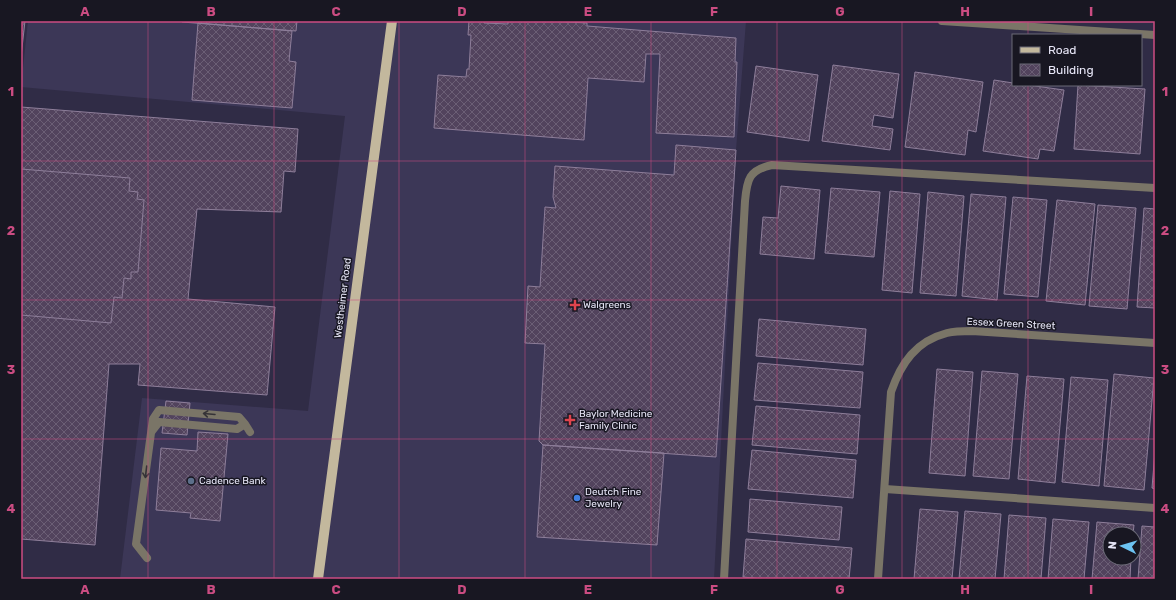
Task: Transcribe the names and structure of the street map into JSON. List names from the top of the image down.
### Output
{
  "streets": {
    "main road": ["Westheimer Road"],
    "street": ["Essex Green Street"]
  },
  "places": {
    "health": ["Walgreens", "Baylor Medicine Family Clinic"],
    "other": ["Cadence Bank", "Deutch Fine Jewelry"]
  },
  "legend": ["Road", "Building"],
  "north": "left",
  "grid": {
    "columns": [
      "A",
      "B",
      "C",
      "D",
      "E",
      "F",
      "G",
      "H",
      "I"
    ],
    "rows": [
      "1",
      "2",
      "3",
      "4"
    ]
  }
}
